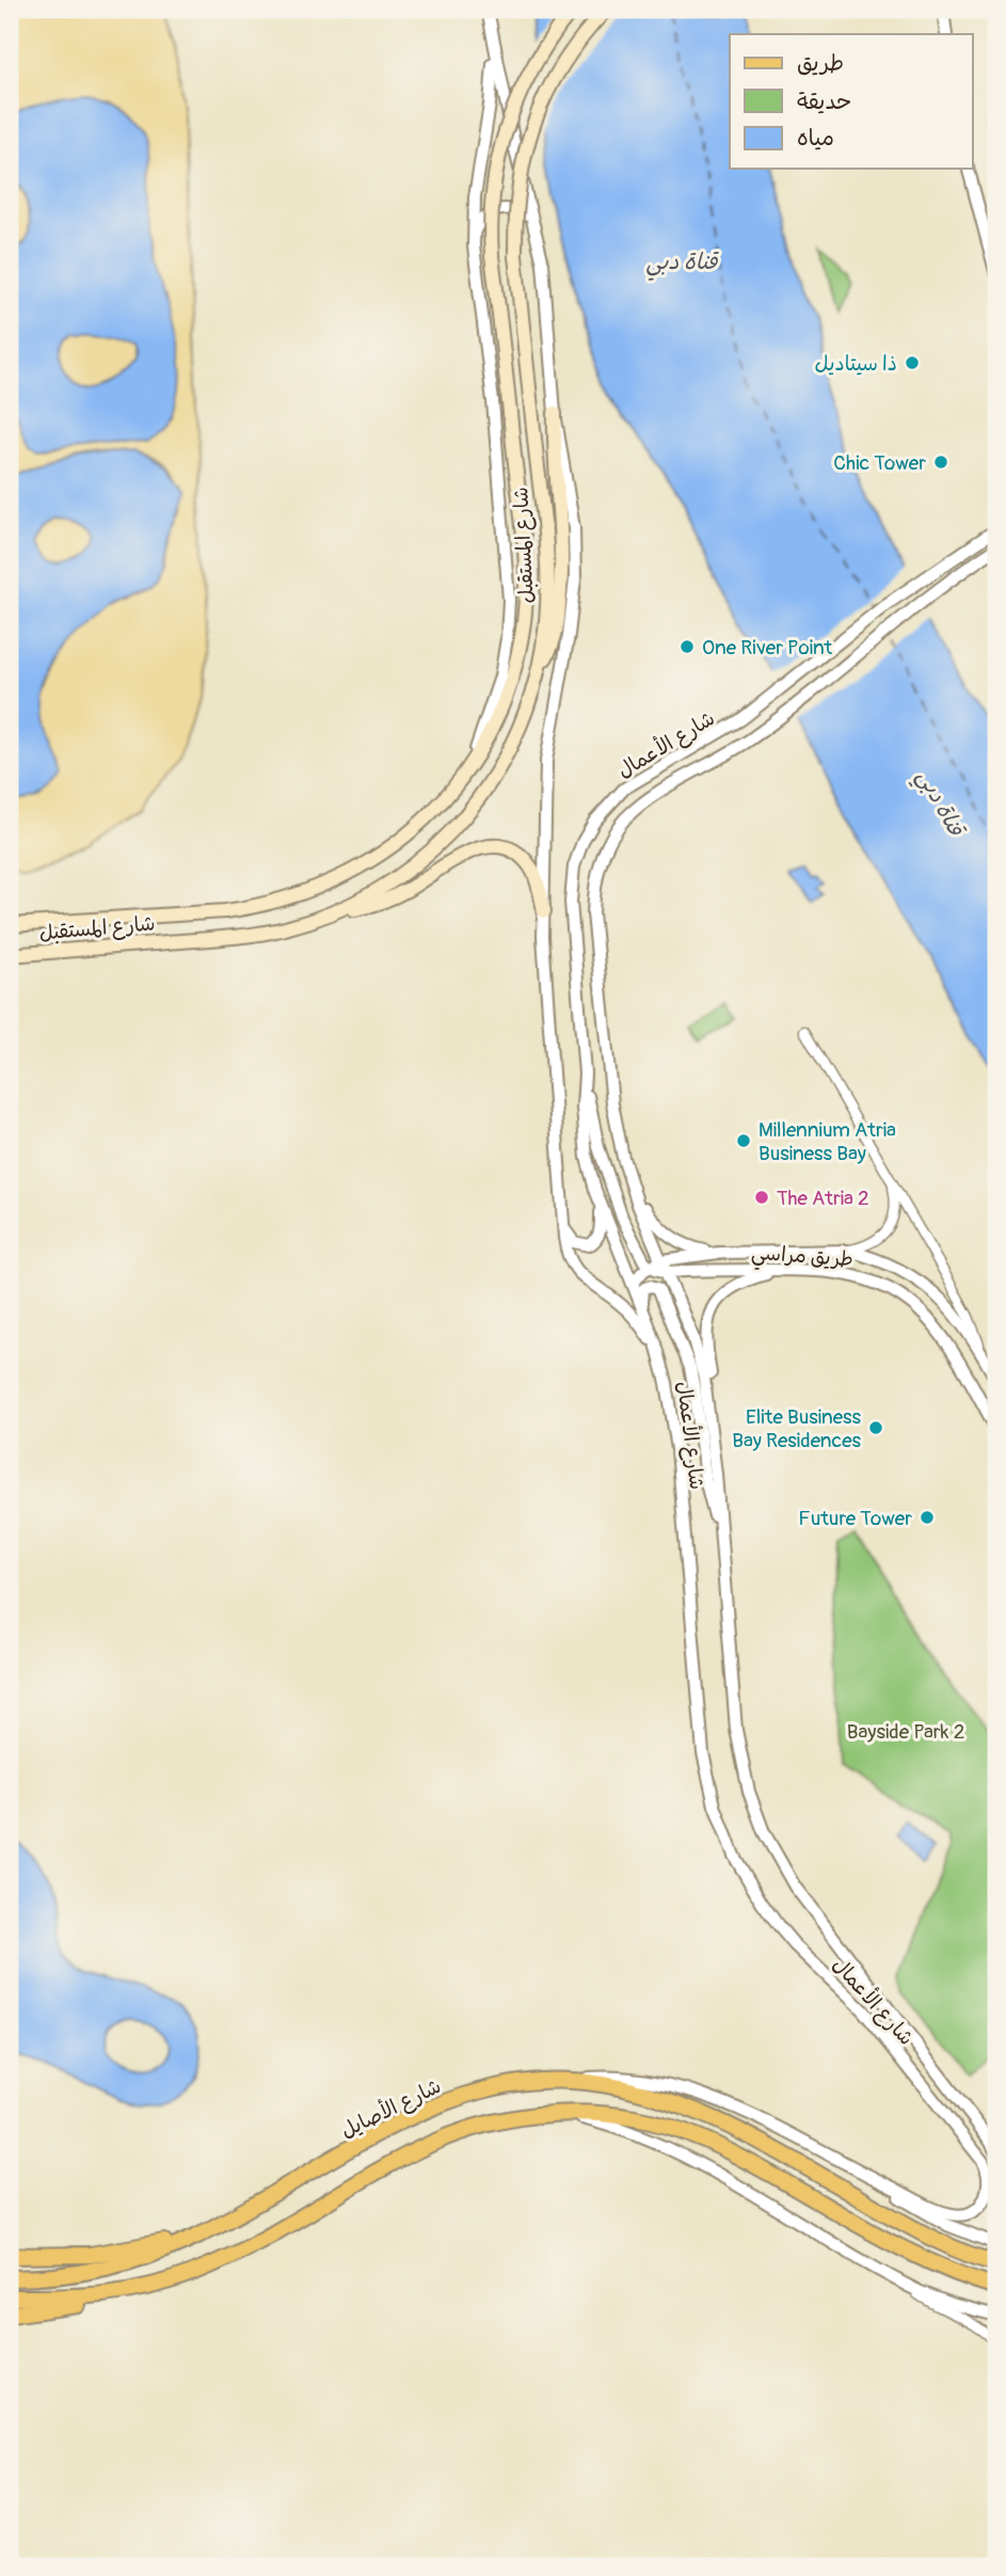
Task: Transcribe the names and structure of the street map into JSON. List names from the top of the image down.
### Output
{
  "streets": {
    "main road": ["شارع المستقبل", "شارع الأصايل"],
    "street": ["شارع الأعمال", "طريق مراسي"]
  },
  "crossings": [
    ["شارع الأعمال", "طريق مراسي"]
  ],
  "water": ["قناة دبي"],
  "parks": ["Bayside Park 2"],
  "places": [
    "ذا سيتاديل",
    "Chic Tower",
    "One River Point",
    "Millennium Atria Business Bay",
    "The Atria 2",
    "Elite Business Bay Residences",
    "Future Tower"
  ],
  "legend": ["طريق", "حديقة", "مياه"]
}
